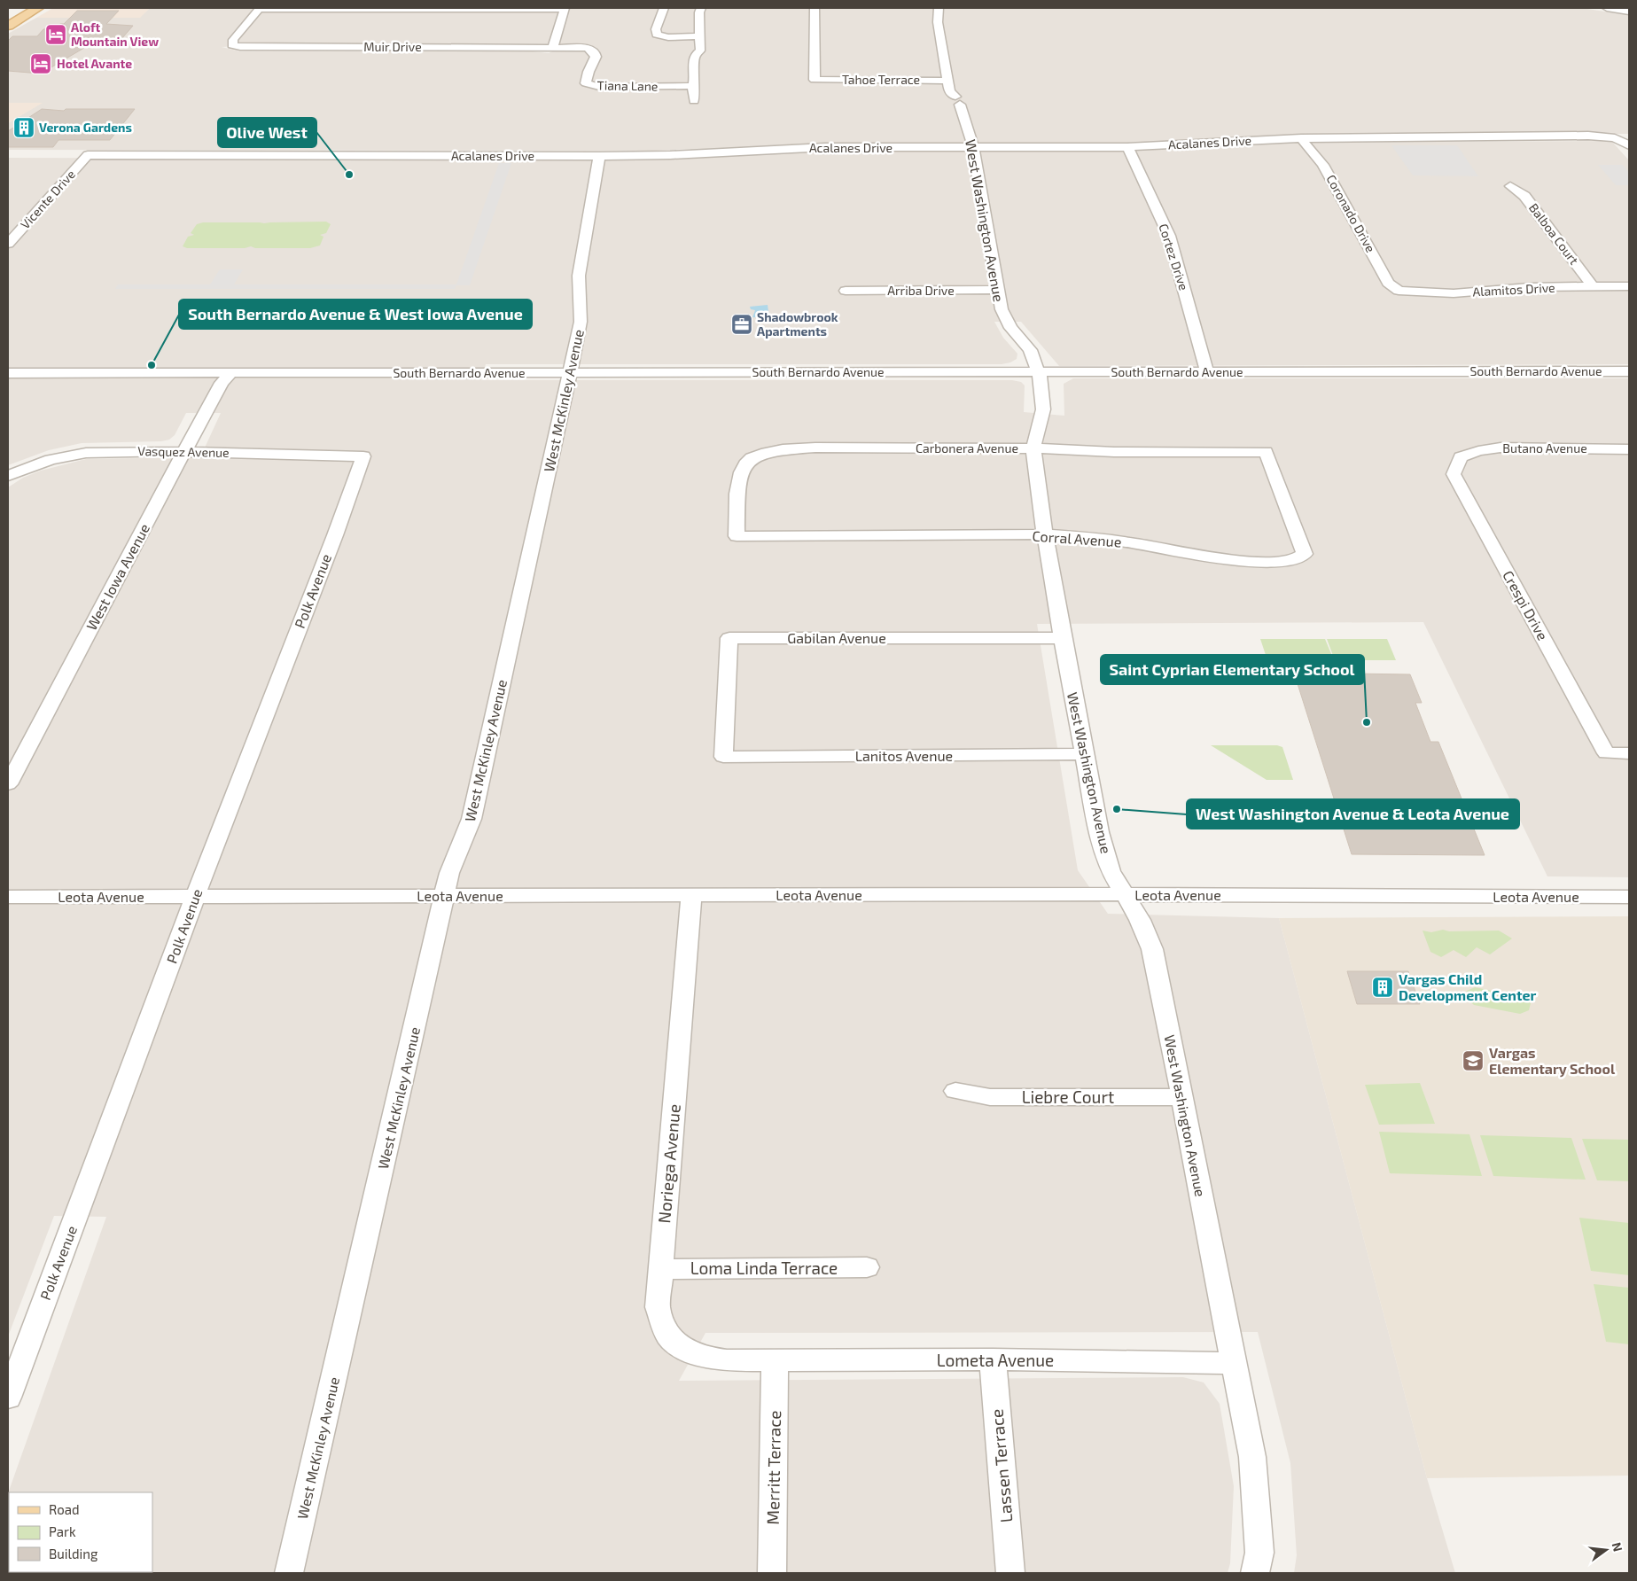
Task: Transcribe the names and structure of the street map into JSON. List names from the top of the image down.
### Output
{
  "streets": {
    "street": [
      "Muir Drive",
      "Tahoe Terrace",
      "Tiana Lane",
      "Acalanes Drive",
      "Vicente Drive",
      "Coronado Drive",
      "West Washington Avenue",
      "Balboa Court",
      "Cortez Drive",
      "Alamitos Drive",
      "Arriba Drive",
      "South Bernardo Avenue",
      "West McKinley Avenue",
      "Carbonera Avenue",
      "Butano Avenue",
      "Vasquez Avenue",
      "Corral Avenue",
      "West Iowa Avenue",
      "Polk Avenue",
      "Crespi Drive",
      "Gabilan Avenue",
      "Lanitos Avenue",
      "Leota Avenue",
      "Liebre Court",
      "Noriega Avenue",
      "Loma Linda Terrace",
      "Lometa Avenue",
      "Lassen Terrace",
      "Merritt Terrace"
    ]
  },
  "crossings": [
    ["Muir Drive", "Tiana Lane"],
    ["Tahoe Terrace", "West Washington Avenue"],
    ["Acalanes Drive", "Vicente Drive"],
    ["Acalanes Drive", "Coronado Drive"],
    ["Acalanes Drive", "West Washington Avenue"],
    ["Acalanes Drive", "Cortez Drive"],
    ["Acalanes Drive", "West McKinley Avenue"],
    ["Coronado Drive", "Alamitos Drive"],
    ["West Washington Avenue", "Arriba Drive"],
    ["West Washington Avenue", "South Bernardo Avenue"],
    ["West Washington Avenue", "Carbonera Avenue"],
    ["West Washington Avenue", "Corral Avenue"],
    ["West Washington Avenue", "Gabilan Avenue"],
    ["West Washington Avenue", "Lanitos Avenue"],
    ["West Washington Avenue", "Leota Avenue"],
    ["West Washington Avenue", "Liebre Court"],
    ["West Washington Avenue", "Lometa Avenue"],
    ["Balboa Court", "Alamitos Drive"],
    ["Cortez Drive", "South Bernardo Avenue"],
    ["South Bernardo Avenue", "West McKinley Avenue"],
    ["South Bernardo Avenue", "West Iowa Avenue"],
    ["West McKinley Avenue", "Leota Avenue"],
    ["Carbonera Avenue", "Corral Avenue"],
    ["Butano Avenue", "Crespi Drive"],
    ["Vasquez Avenue", "West Iowa Avenue"],
    ["Vasquez Avenue", "Polk Avenue"],
    ["Polk Avenue", "Leota Avenue"],
    ["Gabilan Avenue", "Lanitos Avenue"],
    ["Leota Avenue", "Noriega Avenue"],
    ["Noriega Avenue", "Loma Linda Terrace"],
    ["Noriega Avenue", "Lometa Avenue"],
    ["Noriega Avenue", "Merritt Terrace"],
    ["Lometa Avenue", "Lassen Terrace"],
    ["Lometa Avenue", "Merritt Terrace"]
  ],
  "places": {
    "hotel": ["Aloft Mountain View", "Hotel Avante"],
    "building": ["Verona Gardens", "Vargas Child Development Center"],
    "other": [
      "Olive West",
      "South Bernardo Avenue & West Iowa Avenue",
      "Saint Cyprian Elementary School",
      "West Washington Avenue & Leota Avenue"
    ],
    "office": ["Shadowbrook Apartments"],
    "school or university": ["Vargas Elementary School"]
  },
  "legend": ["Road", "Park", "Building"],
  "north": "right"
}
